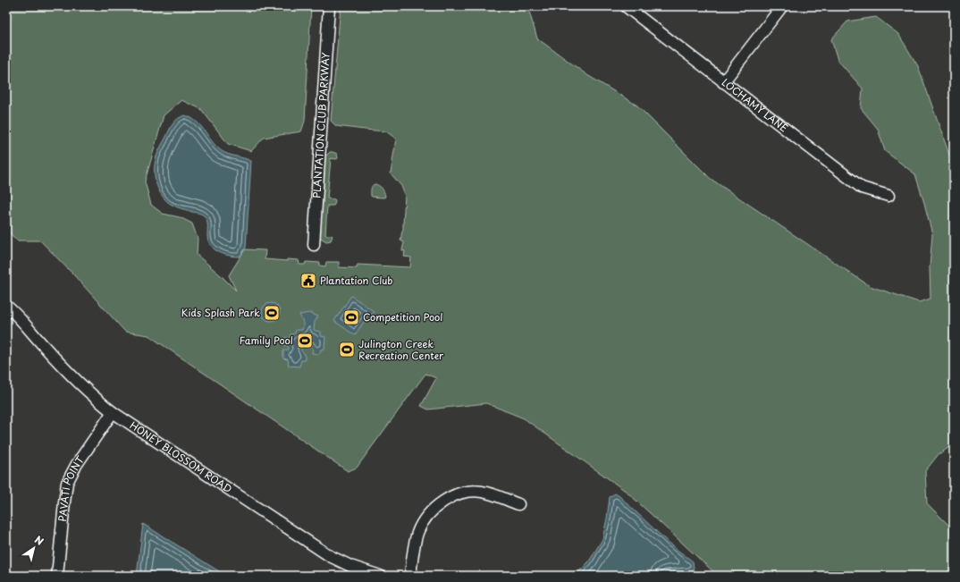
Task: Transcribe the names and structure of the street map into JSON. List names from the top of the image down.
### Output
{
  "streets": {
    "street": [
      "LOCHAMY LANE",
      "PLANTATION CLUB PARKWAY",
      "HONEY BLOSSOM ROAD",
      "PAVATI POINT"
    ]
  },
  "crossings": [
    ["HONEY BLOSSOM ROAD", "PAVATI POINT"]
  ],
  "places": {
    "public building": ["Plantation Club"],
    "sports": [
      "Kids Splash Park",
      "Competition Pool",
      "Family Pool",
      "Julington Creek Recreation Center"
    ]
  },
  "north": "top right"
}
